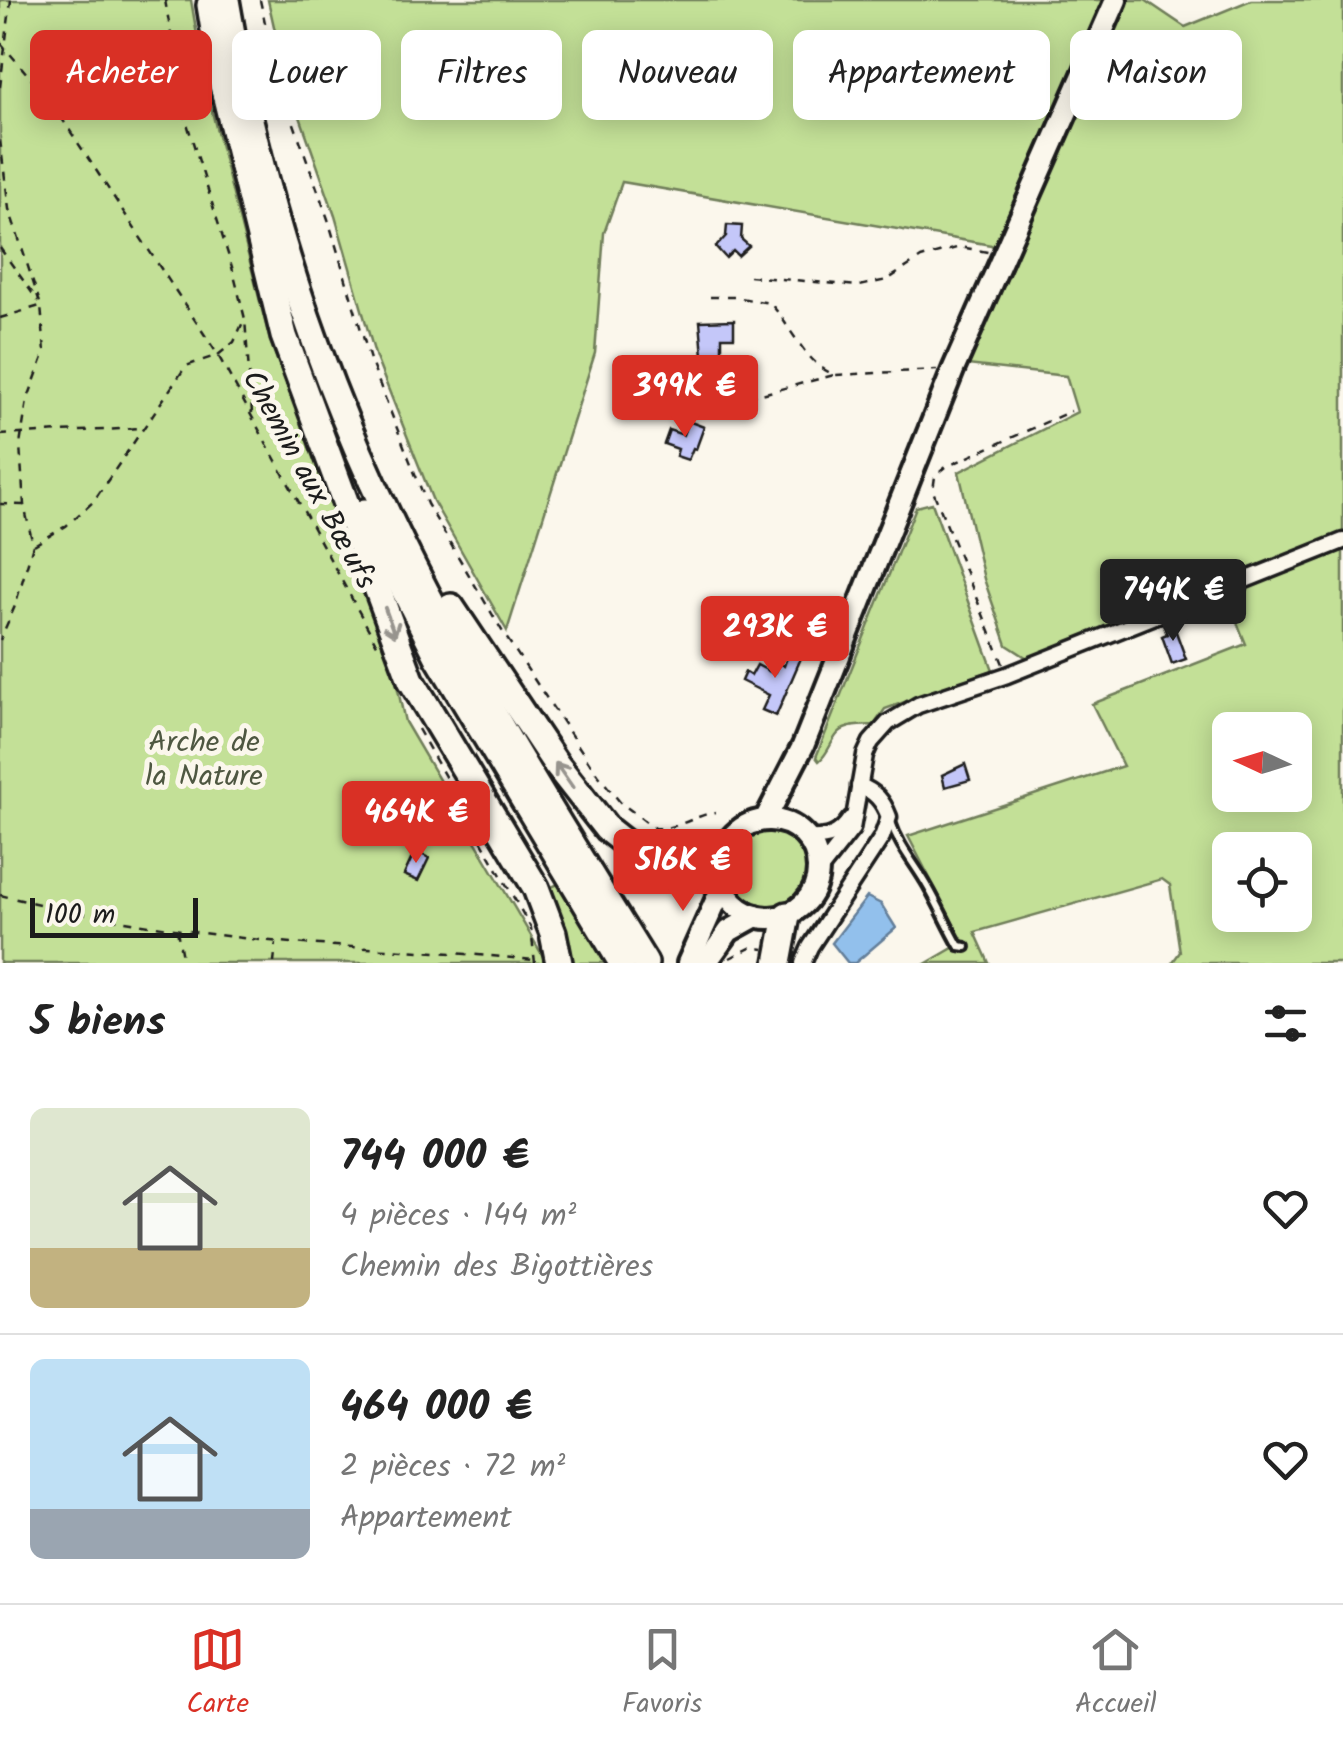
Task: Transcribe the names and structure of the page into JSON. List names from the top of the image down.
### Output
{
  "streets": {
    "path": ["Chemin aux Bœufs"]
  },
  "parks": ["Arche de la Nature"],
  "scale_bar": "100 m",
  "north": "left",
  "page": {
    "chip": [
      "Acheter",
      "Louer",
      "Filtres",
      "Nouveau",
      "Appartement",
      "Maison"
    ],
    "price": [
      "399K €",
      "744K €",
      "293K €",
      "464K €",
      "516K €"
    ],
    "scale": "100 m",
    "heading": "5 biens",
    "list": [
      {
        "name": "744 000 €",
        "note": "4 pièces · 144 m² · Chemin des Bigottières"
      },
      {
        "name": "464 000 €",
        "note": "2 pièces · 72 m² · Appartement"
      }
    ],
    "tabs": ["Carte", "Favoris", "Accueil"]
  }
}
